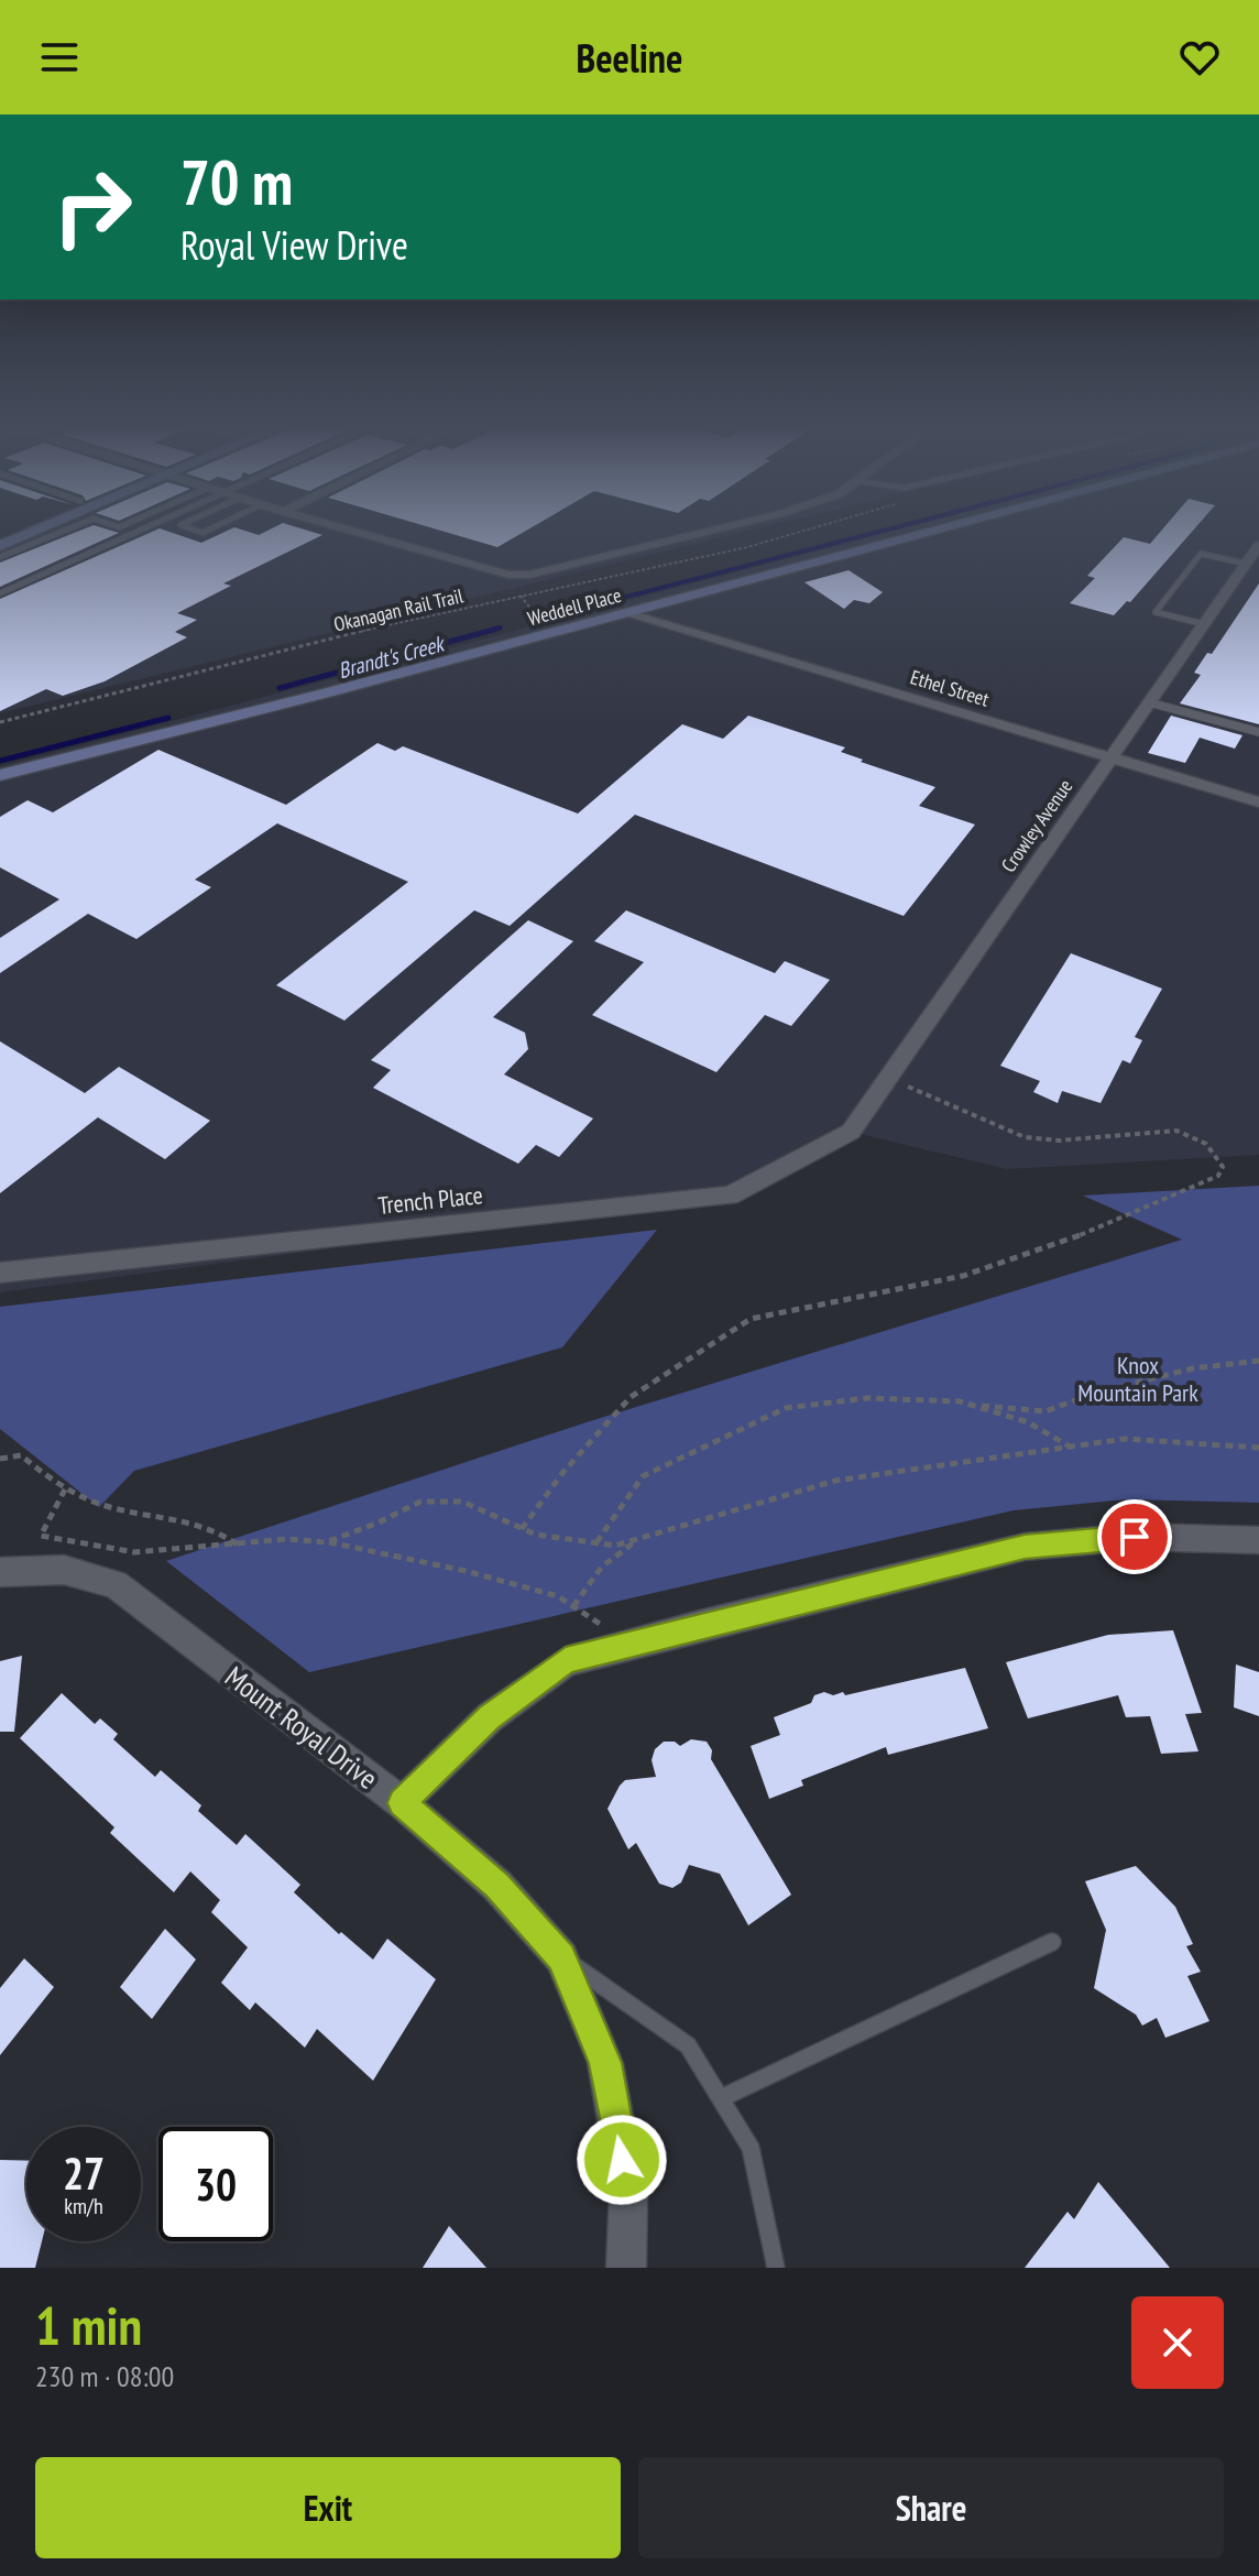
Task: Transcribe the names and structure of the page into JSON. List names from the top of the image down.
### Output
{
  "streets": {
    "street": [
      "Weddell Place",
      "Ethel Street",
      "Crowley Avenue",
      "Trench Place",
      "Mount Royal Drive"
    ],
    "path": ["Okanagan Rail Trail"]
  },
  "crossings": [
    ["Weddell Place", "Ethel Street"],
    ["Ethel Street", "Crowley Avenue"],
    ["Crowley Avenue", "Trench Place"]
  ],
  "water": ["Brandt's Creek"],
  "parks": ["Knox Mountain Park"],
  "page": {
    "header": "Beeline",
    "turn": ["70 m", "Royal View Drive"],
    "speed": "27 km/h",
    "limit": "30",
    "heading": ["1 min", "230 m · 08:00"],
    "buttons": ["Exit", "Share"]
  }
}
